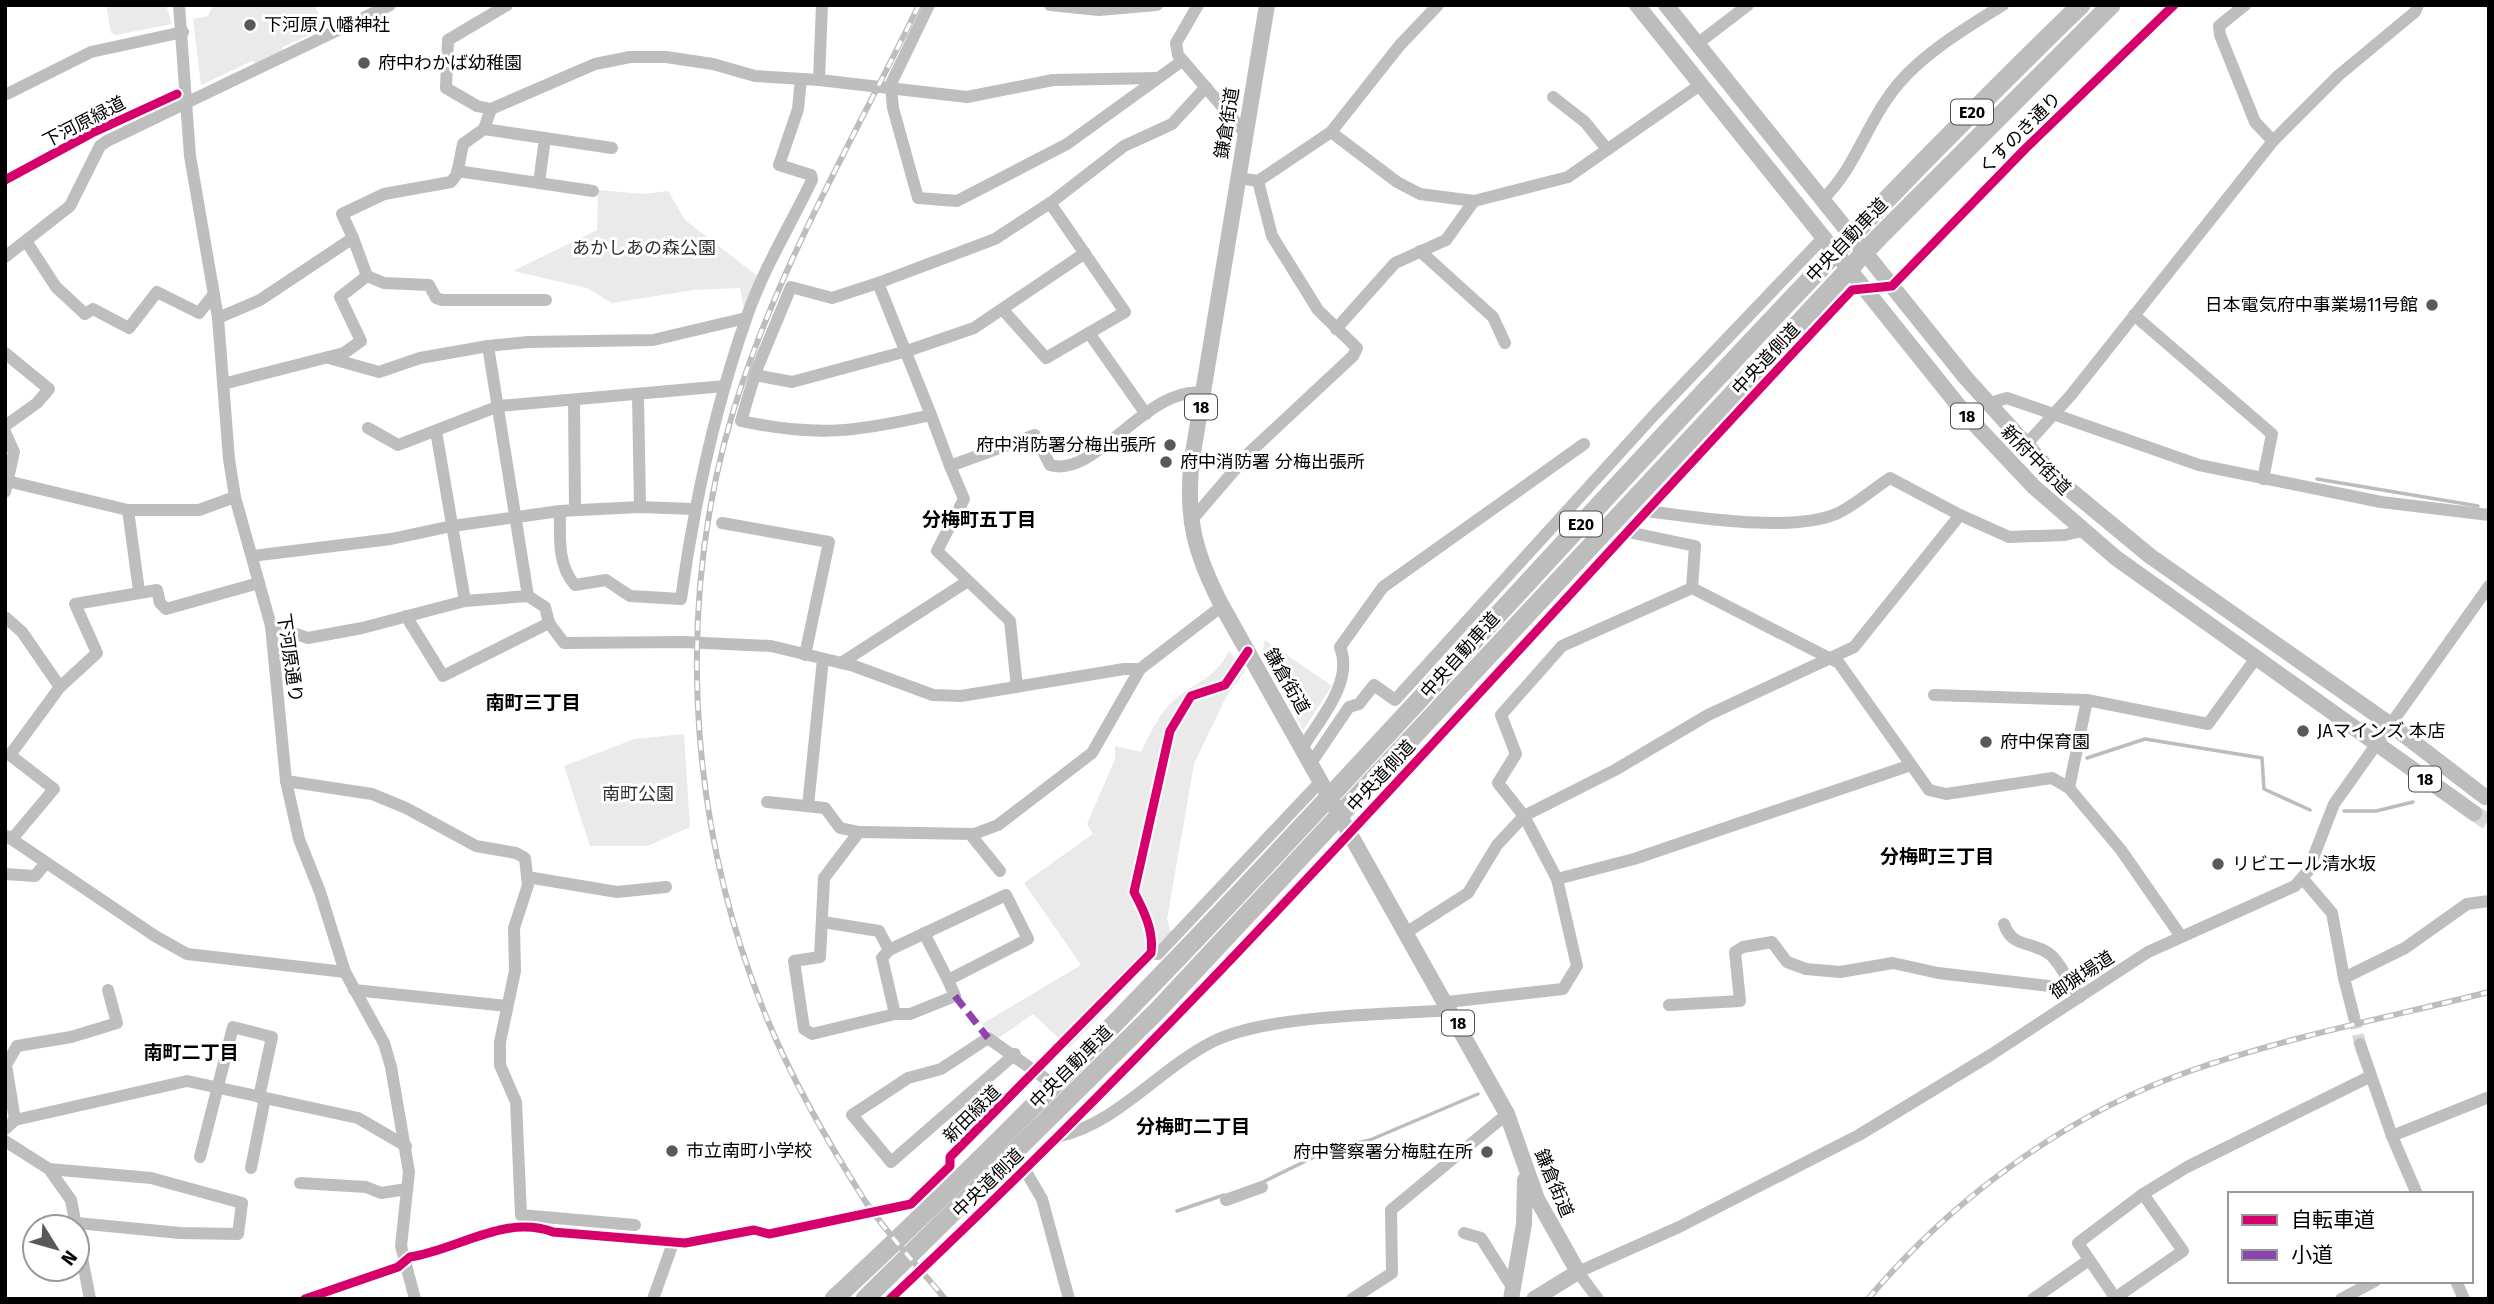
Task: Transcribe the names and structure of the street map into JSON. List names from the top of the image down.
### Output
{
  "streets": {
    "highway": ["E20", "中央自動車道"],
    "main road": ["鎌倉街道", "18", "新府中街道"],
    "street": [
      "くすのき通り",
      "中央道側道",
      "下河原通り",
      "御猟場道"
    ],
    "cycle path": ["下河原緑道", "新田緑道"]
  },
  "crossings": [
    ["鎌倉街道", "中央道側道"],
    ["鎌倉街道", "18"],
    ["鎌倉街道", "御猟場道"],
    ["くすのき通り", "新府中街道"],
    ["中央道側道", "新府中街道"]
  ],
  "districts": [
    "分梅町五丁目",
    "南町三丁目",
    "分梅町三丁目",
    "南町二丁目",
    "分梅町二丁目"
  ],
  "parks": ["あかしあの森公園", "南町公園"],
  "places": [
    "下河原八幡神社",
    "府中わかば幼稚園",
    "日本電気府中事業場11号館",
    "府中消防署分梅出張所",
    "府中消防署 分梅出張所",
    "JAマインズ 本店",
    "府中保育園",
    "リビエール清水坂",
    "市立南町小学校",
    "府中警察署分梅駐在所"
  ],
  "legend": ["自転車道", "小道"],
  "north": "bottom right"
}
